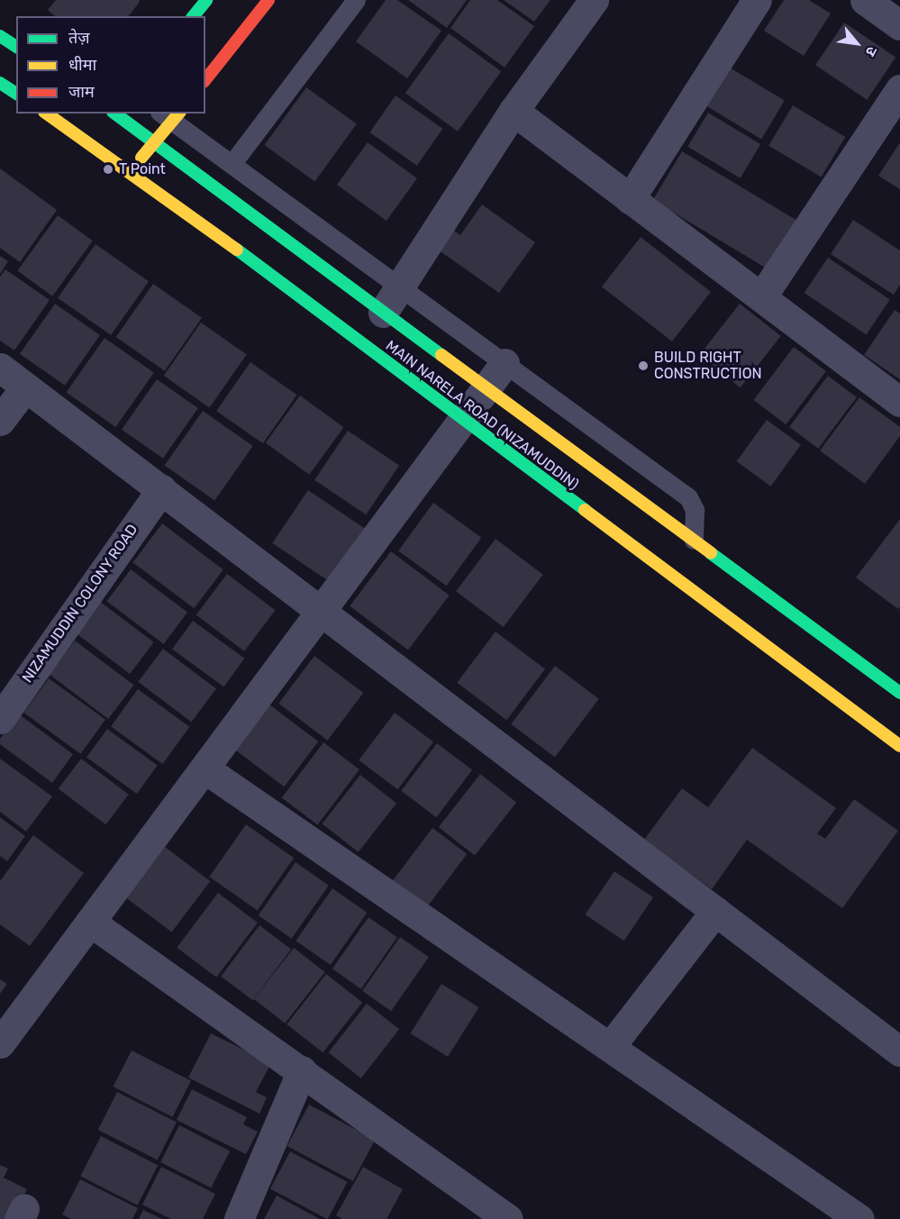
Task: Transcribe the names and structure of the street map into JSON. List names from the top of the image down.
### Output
{
  "streets": {
    "street": ["MAIN NARELA ROAD (NIZAMUDDIN)", "NIZAMUDDIN COLONY ROAD"]
  },
  "places": ["T Point", "BUILD RIGHT CONSTRUCTION"],
  "legend": ["तेज़", "धीमा", "जाम"],
  "north": "bottom right"
}
